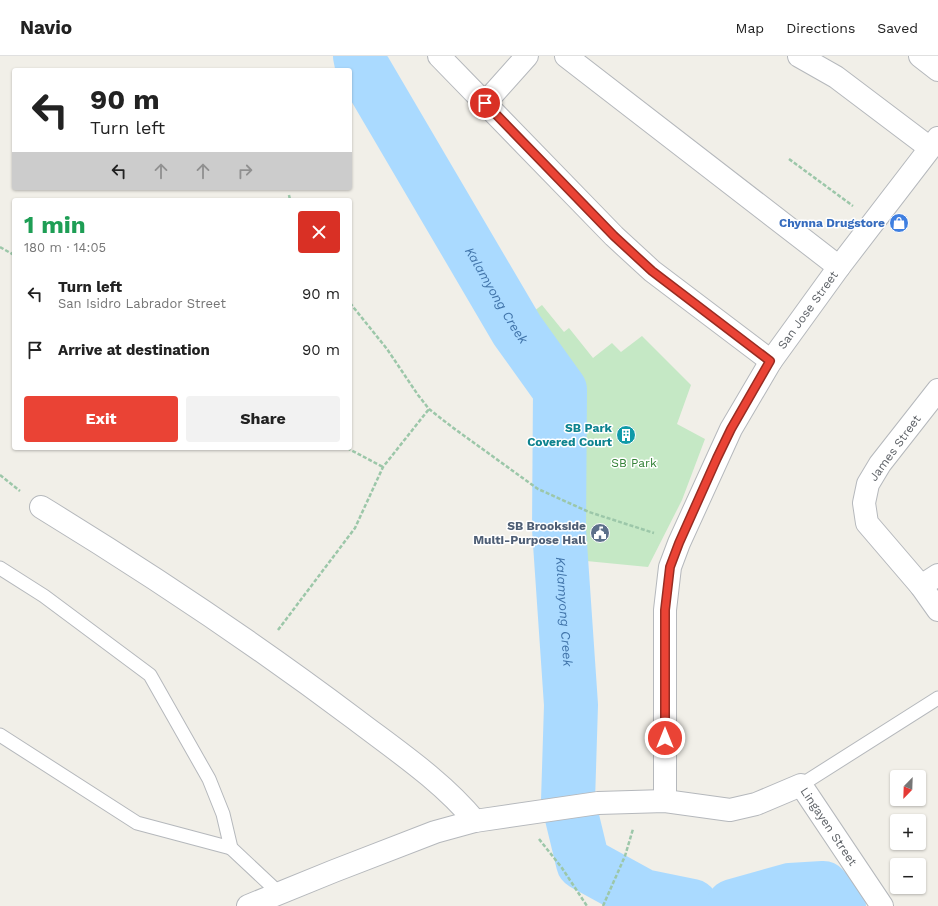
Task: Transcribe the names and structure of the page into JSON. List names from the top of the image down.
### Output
{
  "streets": {
    "street": ["San Jose Street", "James Street", "Lingayen Street"]
  },
  "crossings": [
    ["San Jose Street", "Lingayen Street"]
  ],
  "water": ["Kalamyong Creek"],
  "parks": ["SB Park"],
  "places": {
    "shop": ["Chynna Drugstore"],
    "building": ["SB Park Covered Court"],
    "public building": ["SB Brookside Multi-Purpose Hall"]
  },
  "north": "bottom left",
  "page": {
    "header": "Navio",
    "nav": ["Map", "Directions", "Saved"],
    "turn": ["90 m", "Turn left"],
    "heading": ["1 min", "180 m · 14:05"],
    "list": [
      {
        "name": "Turn left",
        "note": "San Isidro Labrador Street",
        "value": "90 m"
      },
      {
        "name": "Arrive at destination",
        "value": "90 m"
      }
    ],
    "buttons": ["Exit", "Share"],
    "map_buttons": ["+", "−"]
  }
}
